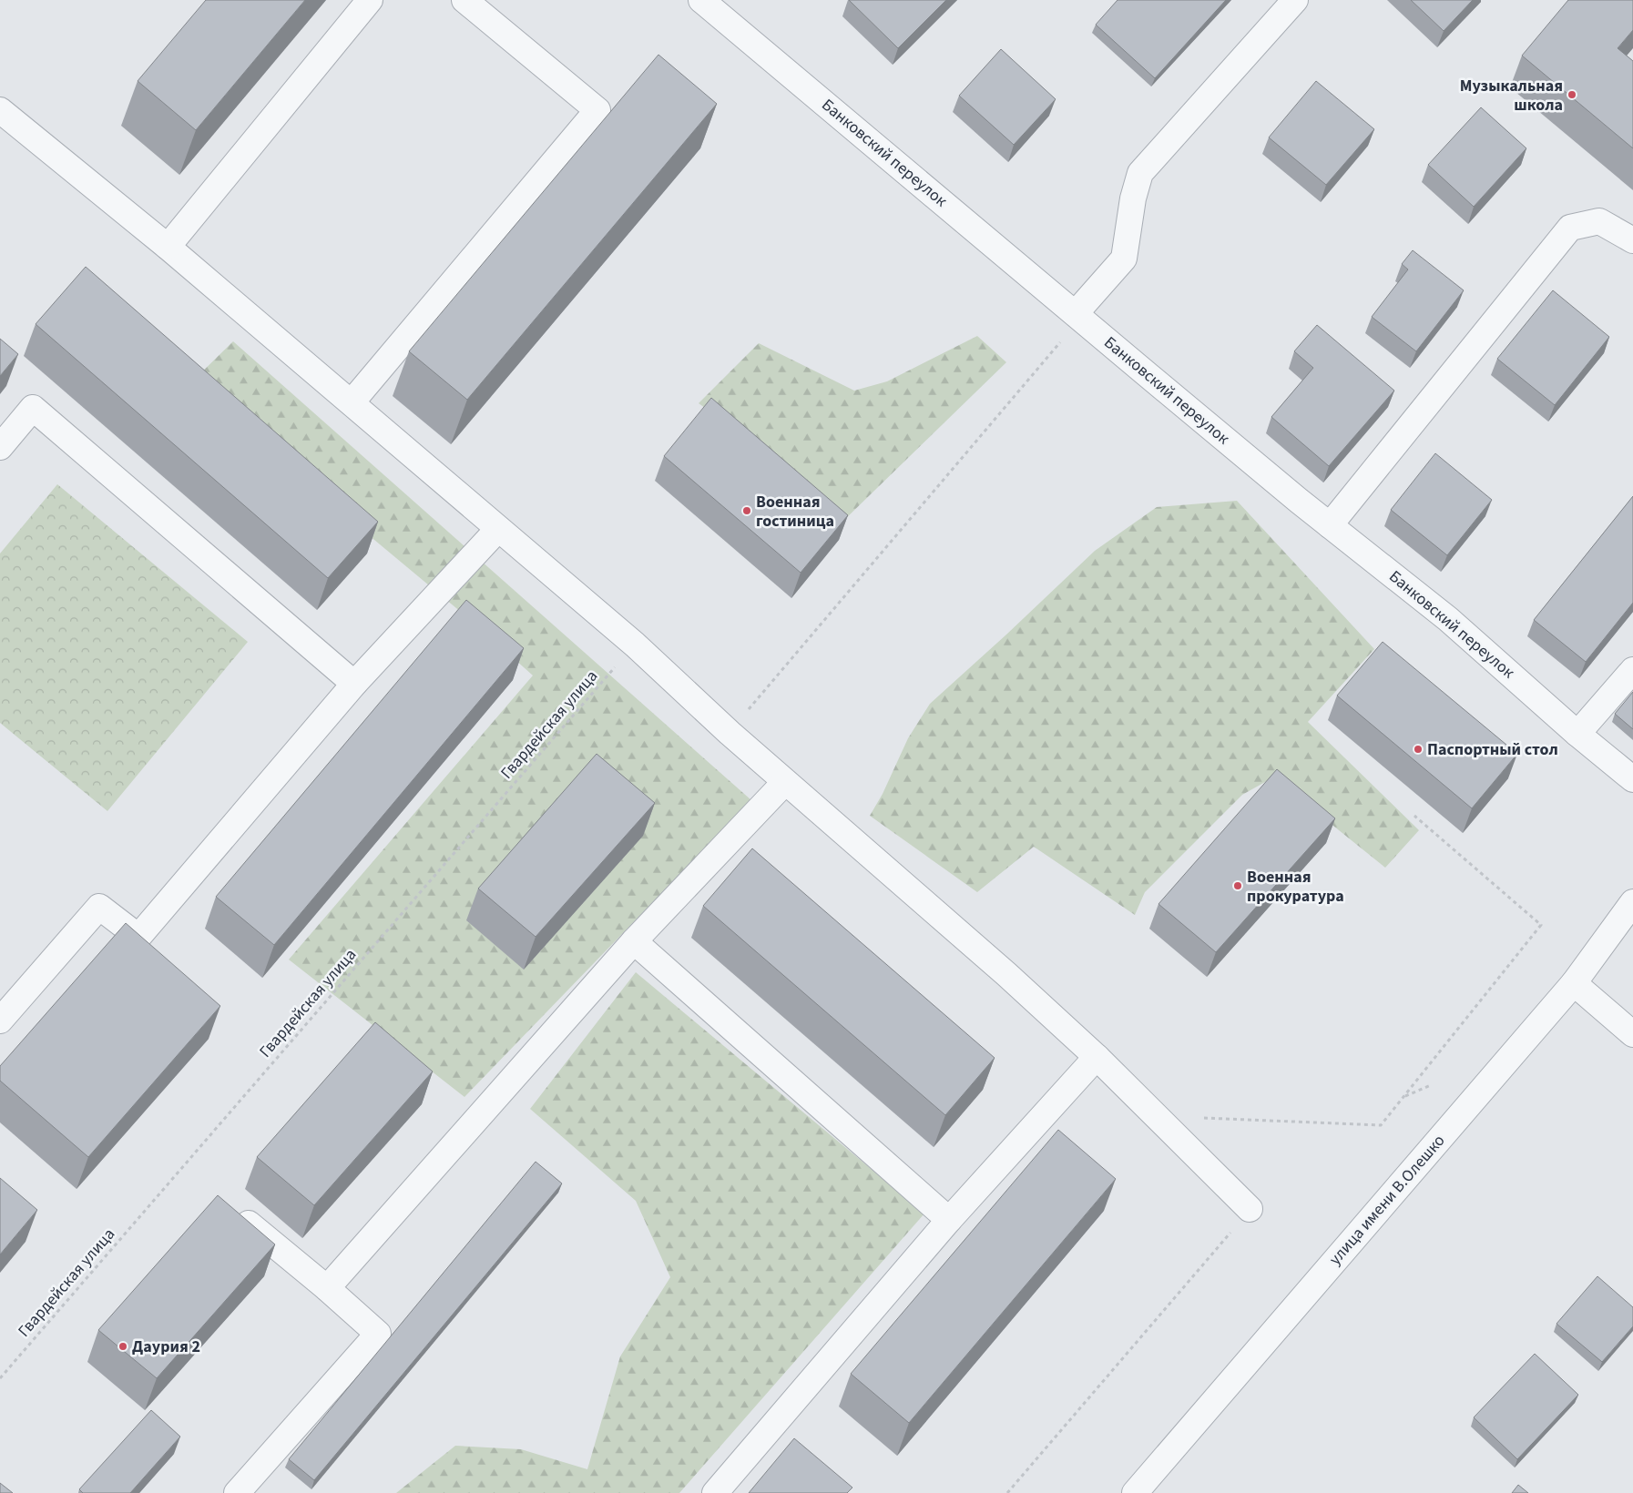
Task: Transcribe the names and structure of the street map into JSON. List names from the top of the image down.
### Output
{
  "streets": {
    "street": ["Банковский переулок", "улица имени В.Олешко"],
    "path": ["Гвардейская улица"]
  },
  "places": [
    "Музыкальная школа",
    "Военная гостиница",
    "Паспортный стол",
    "Военная прокуратура",
    "Даурия 2"
  ]
}
